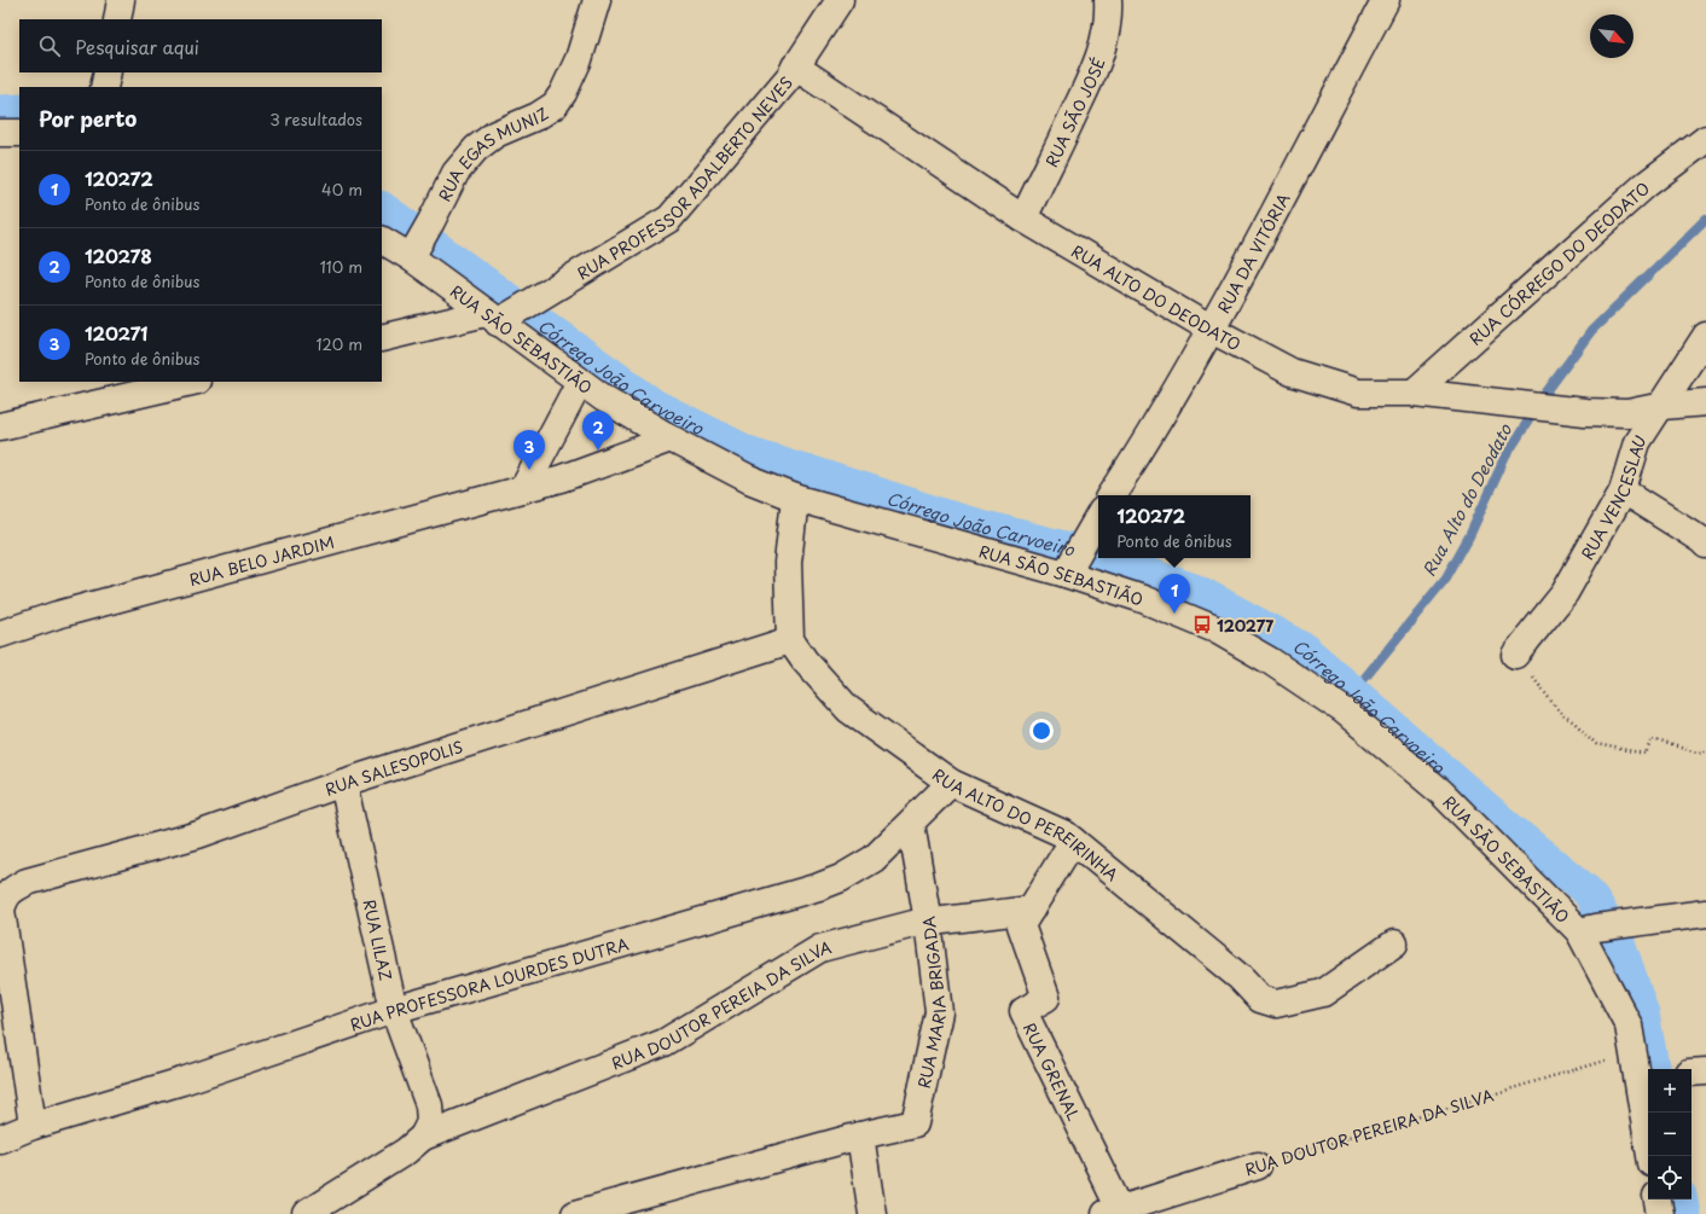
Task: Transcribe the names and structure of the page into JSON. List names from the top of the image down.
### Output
{
  "streets": {
    "street": [
      "RUA SÃO JOSÉ",
      "RUA EGAS MUNIZ",
      "RUA PROFESSOR ADALBERTO NEVES",
      "RUA DA VITÓRIA",
      "RUA CÓRREGO DO DEODATO",
      "RUA ALTO DO DEODATO",
      "RUA SÃO SEBASTIÃO",
      "RUA VENCESLAU",
      "RUA BELO JARDIM",
      "RUA SALESOPOLIS",
      "RUA ALTO DO PEREIRINHA",
      "RUA LILAZ",
      "RUA PROFESSORA LOURDES DUTRA",
      "RUA MARIA BRIGADA",
      "RUA DOUTOR PEREIA DA SILVA",
      "RUA GRENAL",
      "RUA DOUTOR PEREIRA DA SILVA"
    ]
  },
  "crossings": [
    ["RUA SÃO JOSÉ", "RUA ALTO DO DEODATO"],
    ["RUA EGAS MUNIZ", "RUA SÃO SEBASTIÃO"],
    ["RUA PROFESSOR ADALBERTO NEVES", "RUA ALTO DO DEODATO"],
    ["RUA PROFESSOR ADALBERTO NEVES", "RUA SÃO SEBASTIÃO"],
    ["RUA DA VITÓRIA", "RUA ALTO DO DEODATO"],
    ["RUA CÓRREGO DO DEODATO", "RUA ALTO DO DEODATO"],
    ["RUA ALTO DO DEODATO", "RUA VENCESLAU"],
    ["RUA SÃO SEBASTIÃO", "RUA BELO JARDIM"],
    ["RUA SÃO SEBASTIÃO", "RUA DOUTOR PEREIRA DA SILVA"],
    ["RUA SALESOPOLIS", "RUA ALTO DO PEREIRINHA"],
    ["RUA SALESOPOLIS", "RUA LILAZ"],
    ["RUA SALESOPOLIS", "RUA PROFESSORA LOURDES DUTRA"],
    ["RUA ALTO DO PEREIRINHA", "RUA PROFESSORA LOURDES DUTRA"],
    ["RUA ALTO DO PEREIRINHA", "RUA GRENAL"],
    ["RUA LILAZ", "RUA PROFESSORA LOURDES DUTRA"],
    ["RUA LILAZ", "RUA DOUTOR PEREIA DA SILVA"],
    ["RUA PROFESSORA LOURDES DUTRA", "RUA MARIA BRIGADA"],
    ["RUA MARIA BRIGADA", "RUA DOUTOR PEREIA DA SILVA"],
    ["RUA DOUTOR PEREIA DA SILVA", "RUA GRENAL"],
    ["RUA GRENAL", "RUA DOUTOR PEREIRA DA SILVA"]
  ],
  "water": ["Córrego João Carvoeiro", "Rua Alto do Deodato"],
  "places": {
    "bus stop": ["120277"]
  },
  "north": "bottom right",
  "page": {
    "search": "Pesquisar aqui",
    "heading": ["Por perto", "3 resultados"],
    "list": [
      {
        "mark": "1",
        "name": "120272",
        "note": "Ponto de ônibus",
        "value": "40 m"
      },
      {
        "mark": "2",
        "name": "120278",
        "note": "Ponto de ônibus",
        "value": "110 m"
      },
      {
        "mark": "3",
        "name": "120271",
        "note": "Ponto de ônibus",
        "value": "120 m"
      }
    ],
    "pins": ["2", "3", "1"],
    "popup": ["120272", "Ponto de ônibus"],
    "map_buttons": ["+", "−"]
  }
}
